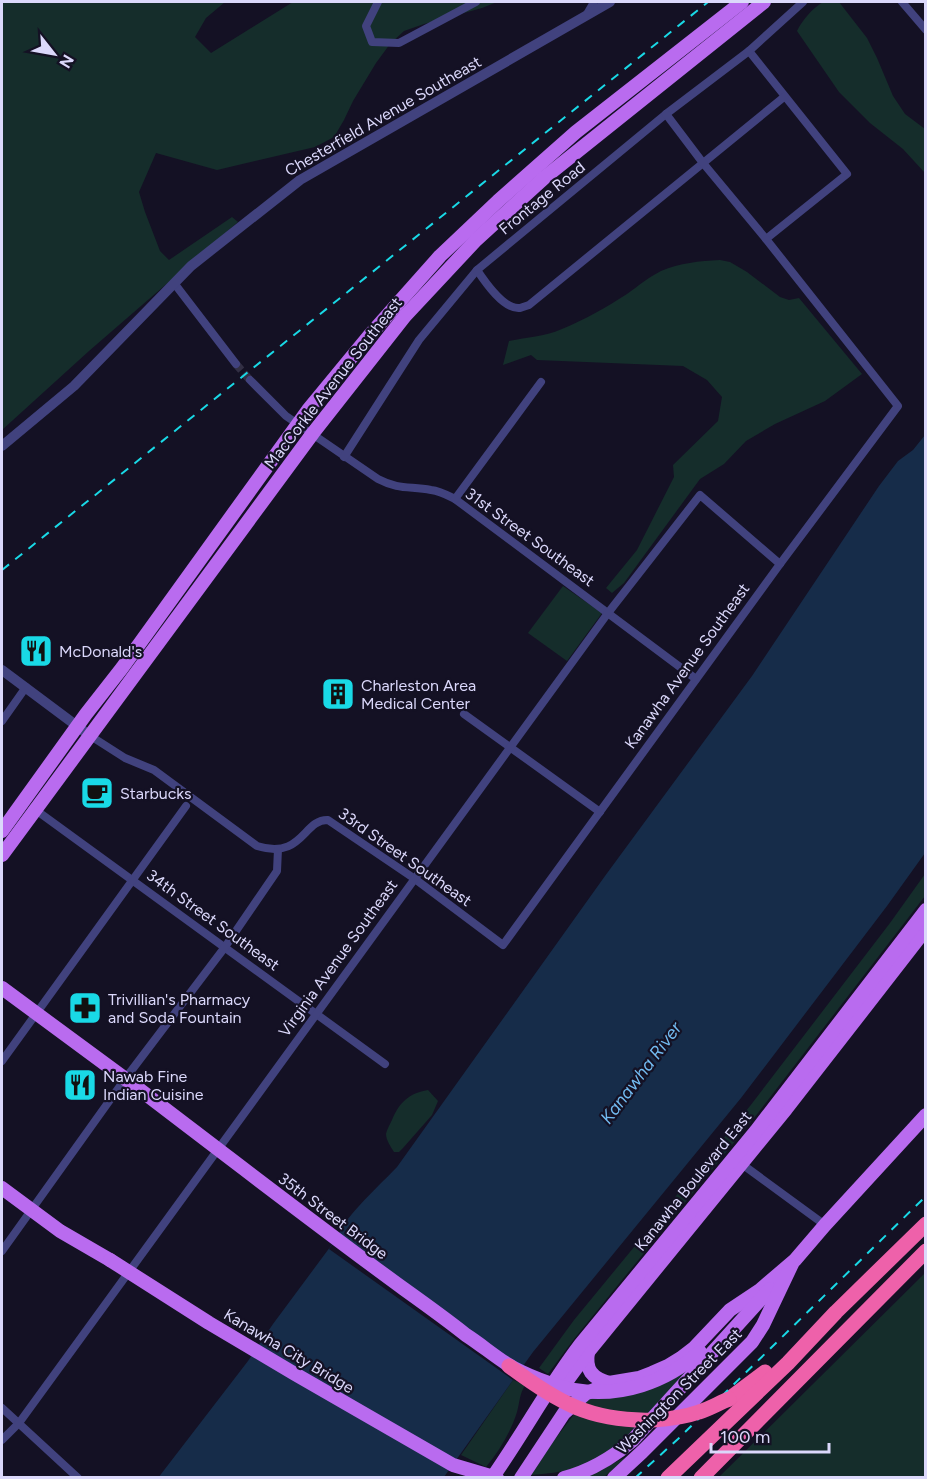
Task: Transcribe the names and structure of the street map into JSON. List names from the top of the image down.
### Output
{
  "streets": {
    "main road": [
      "MacCorkle Avenue Southeast",
      "Kanawha Boulevard East",
      "35th Street Bridge",
      "Kanawha City Bridge",
      "Washington Street East"
    ],
    "street": [
      "Chesterfield Avenue Southeast",
      "Frontage Road",
      "31st Street Southeast",
      "Kanawha Avenue Southeast",
      "33rd Street Southeast",
      "34th Street Southeast",
      "Virginia Avenue Southeast"
    ]
  },
  "crossings": [
    ["Frontage Road", "31st Street Southeast"],
    ["MacCorkle Avenue Southeast", "31st Street Southeast"],
    ["MacCorkle Avenue Southeast", "34th Street Southeast"],
    ["31st Street Southeast", "Kanawha Avenue Southeast"],
    ["31st Street Southeast", "Virginia Avenue Southeast"],
    ["Kanawha Avenue Southeast", "33rd Street Southeast"],
    ["Kanawha Avenue Southeast", "Virginia Avenue Southeast"],
    ["33rd Street Southeast", "Virginia Avenue Southeast"],
    ["34th Street Southeast", "Virginia Avenue Southeast"],
    ["Kanawha Boulevard East", "Kanawha City Bridge"],
    ["35th Street Bridge", "Washington Street East"]
  ],
  "water": ["Kanawha River"],
  "places": {
    "restaurant": ["McDonald's", "Nawab Fine Indian Cuisine"],
    "building": ["Charleston Area Medical Center"],
    "cafe": ["Starbucks"],
    "pharmacy": ["Trivillian's Pharmacy and Soda Fountain"]
  },
  "scale_bar": "100 m",
  "north": "bottom right"
}
